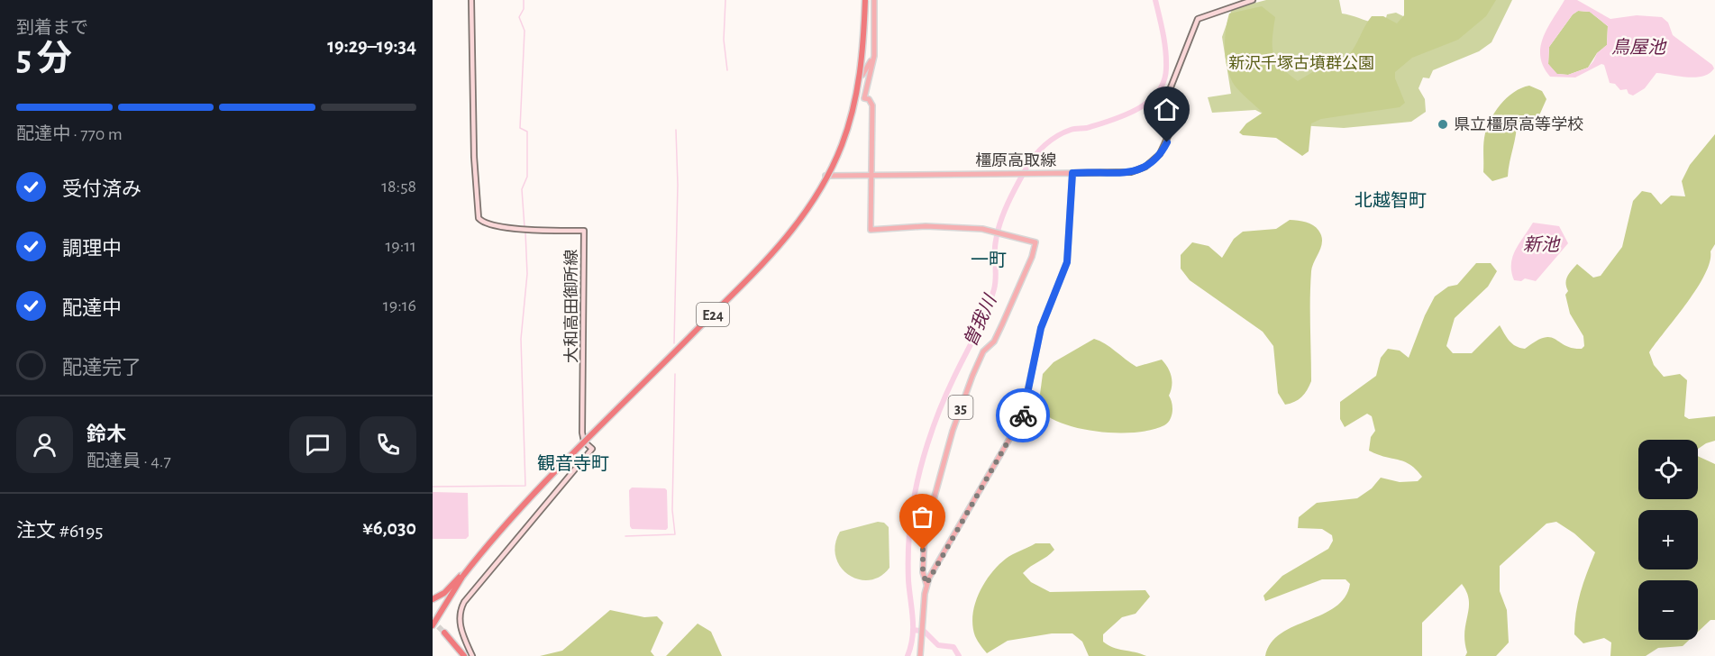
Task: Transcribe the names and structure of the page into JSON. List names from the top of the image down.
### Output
{
  "streets": {
    "highway": ["E24"],
    "main road": ["橿原高取線", "大和高田御所線", "35"]
  },
  "districts": ["北越智町", "一町", "観音寺町"],
  "water": ["鳥屋池", "新池", "曽我川"],
  "parks": ["新沢千塚古墳群公園"],
  "places": ["県立橿原高等学校"],
  "page": {
    "heading": ["5 分", "到着まで", "19:29–19:34"],
    "panel": [
      "鈴木",
      "配達員 · 4.7",
      "注文 #6195",
      "¥6,030"
    ],
    "bar": "配達中 · 770 m",
    "list": [
      ["受付済み", "18:58"],
      ["調理中", "19:11"],
      ["配達中", "19:16"],
      "配達完了"
    ],
    "map_buttons": ["+", "−"]
  }
}
